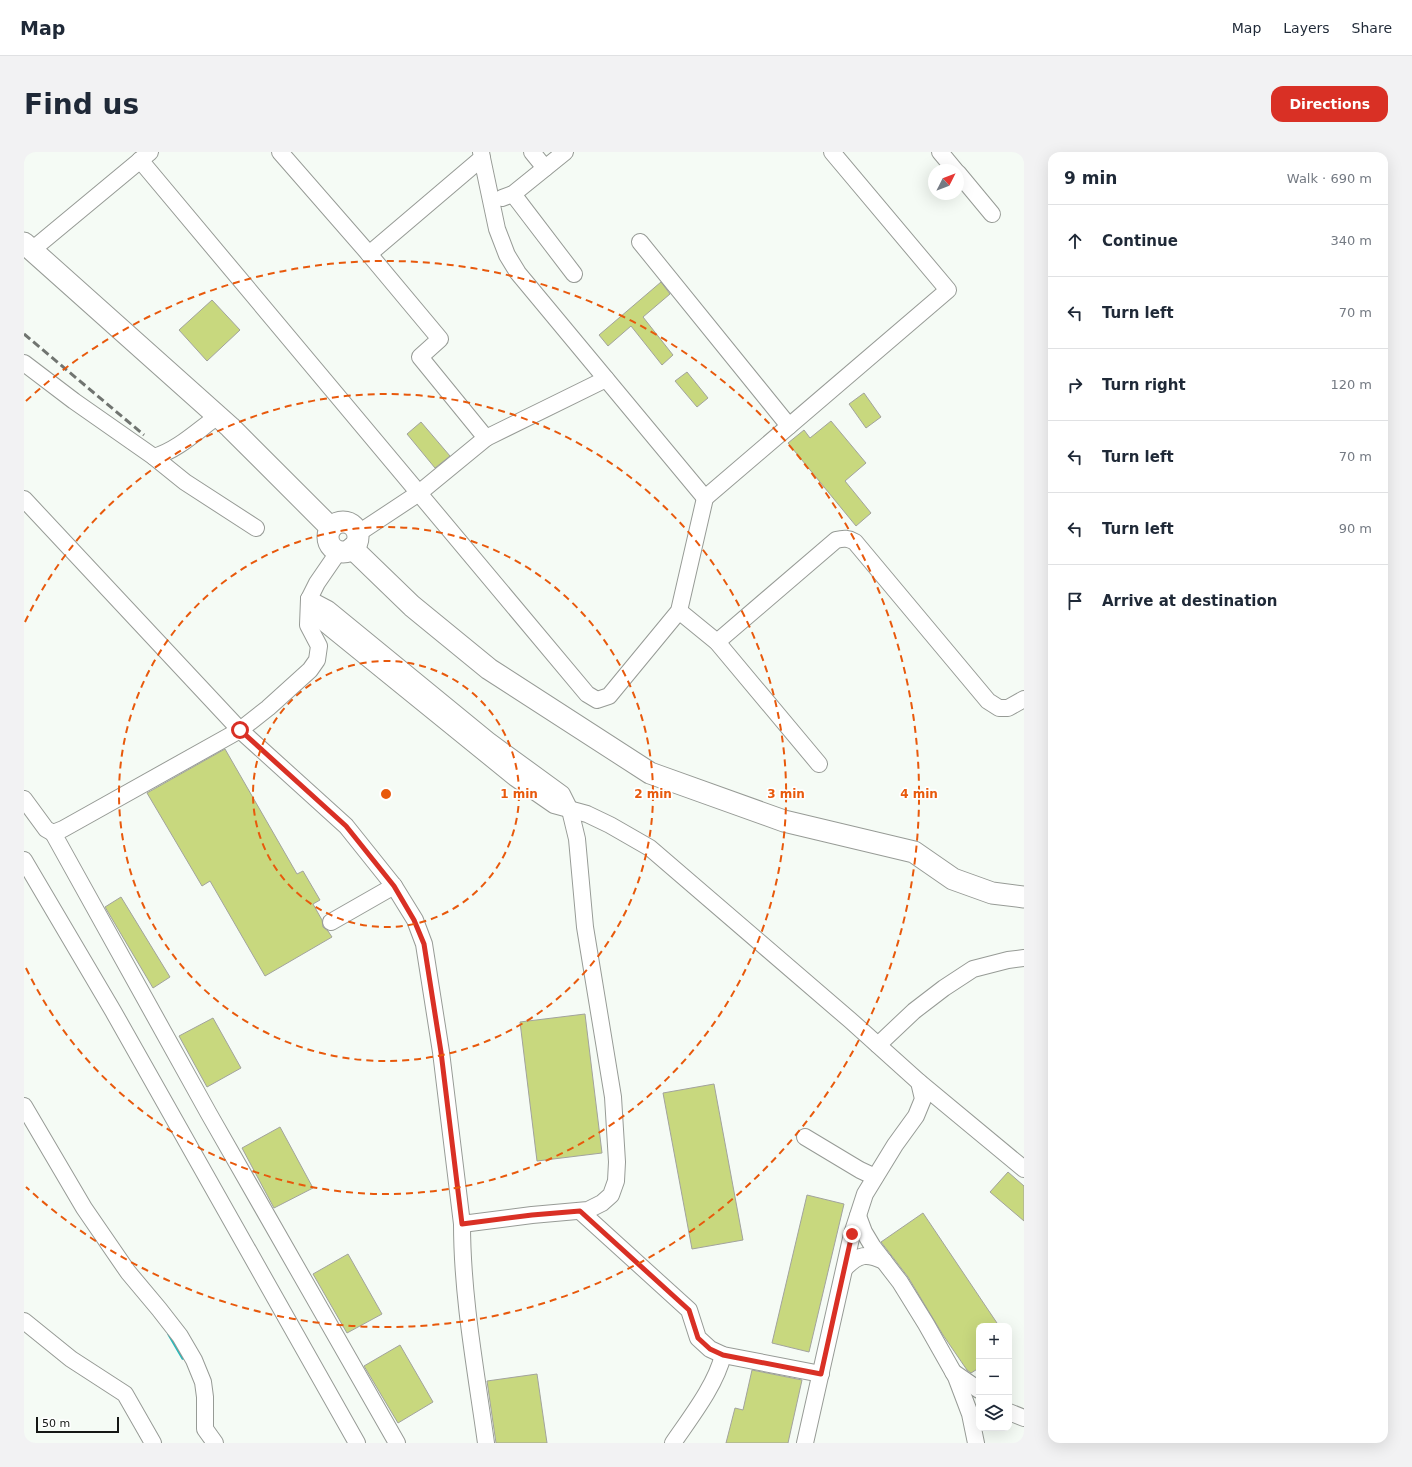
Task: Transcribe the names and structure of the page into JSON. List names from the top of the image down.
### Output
{
  "scale_bar": "50 m",
  "north": "top right",
  "page": {
    "header": "Map",
    "nav": ["Map", "Layers", "Share"],
    "buttons": "Directions",
    "title": "Find us",
    "heading": ["9 min", "Walk · 690 m"],
    "list": [
      ["Continue", "340 m"],
      ["Turn left", "70 m"],
      ["Turn right", "120 m"],
      ["Turn left", "70 m"],
      ["Turn left", "90 m"],
      "Arrive at destination"
    ],
    "map_buttons": ["+", "−"],
    "scale": "50 m"
  },
  "rings": [
    "1 min",
    "2 min",
    "3 min",
    "4 min"
  ]
}
